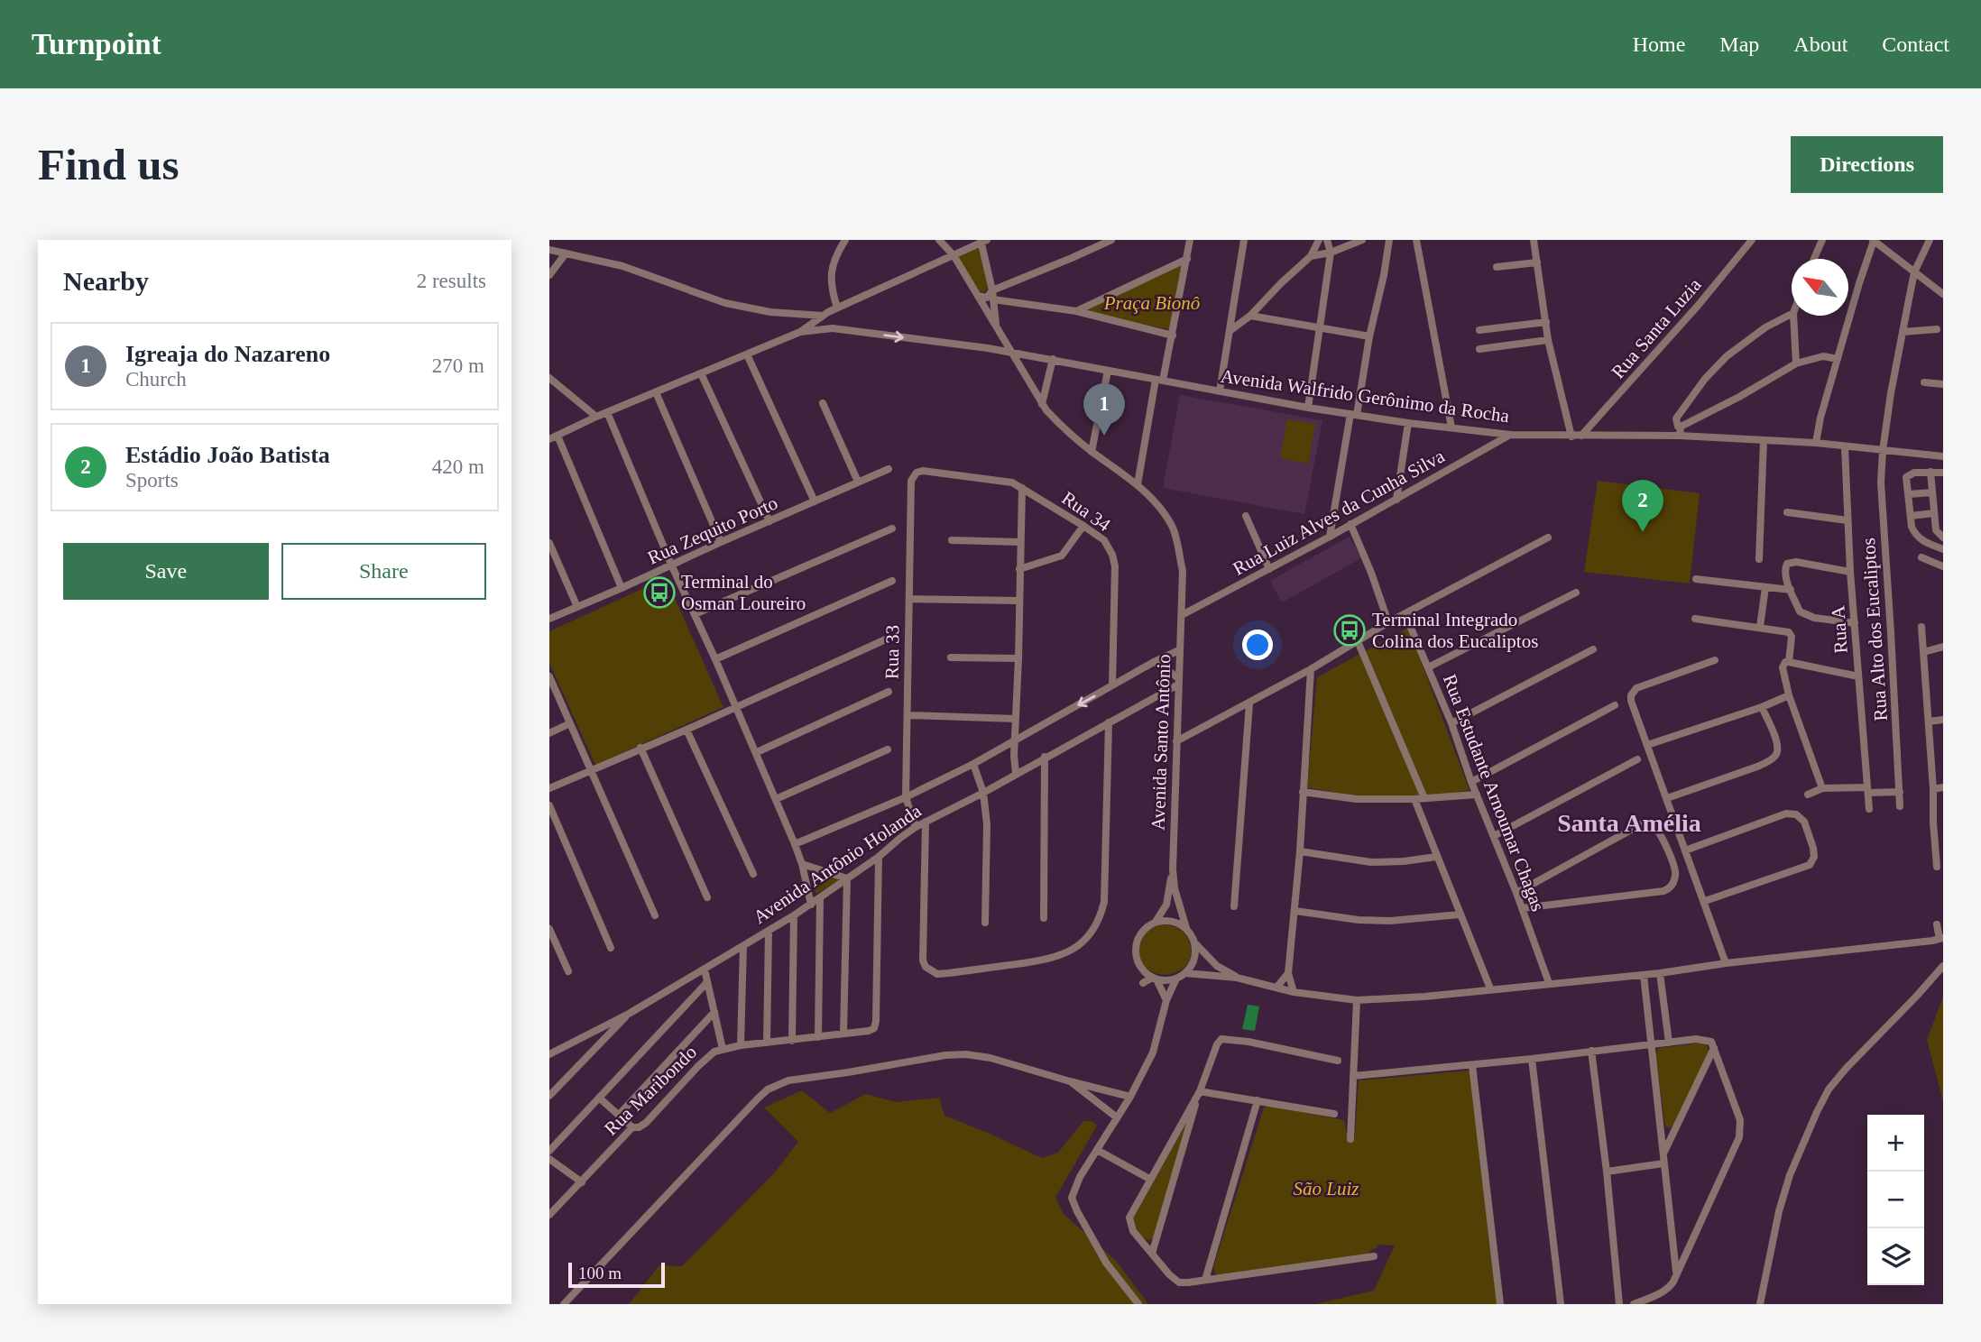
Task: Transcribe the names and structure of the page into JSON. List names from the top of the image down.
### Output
{
  "streets": {
    "street": [
      "Rua Santa Luzia",
      "Avenida Walfrido Gerônimo da Rocha",
      "Rua 34",
      "Rua Luiz Alves da Cunha Silva",
      "Rua Zequito Porto",
      "Rua A",
      "Rua Alto dos Eucaliptos",
      "Rua 33",
      "Avenida Santo Antônio",
      "Rua Estudante Arnoumar Chagas",
      "Avenida Antônio Holanda",
      "Rua Maribondo"
    ]
  },
  "crossings": [
    ["Rua Santa Luzia", "Avenida Walfrido Gerônimo da Rocha"],
    ["Avenida Walfrido Gerônimo da Rocha", "Rua Luiz Alves da Cunha Silva"],
    ["Avenida Walfrido Gerônimo da Rocha", "Rua A"],
    ["Avenida Walfrido Gerônimo da Rocha", "Rua Alto dos Eucaliptos"],
    ["Avenida Walfrido Gerônimo da Rocha", "Avenida Santo Antônio"],
    ["Rua 34", "Rua 33"],
    ["Rua Luiz Alves da Cunha Silva", "Avenida Santo Antônio"],
    ["Rua 33", "Avenida Antônio Holanda"],
    ["Avenida Santo Antônio", "Avenida Antônio Holanda"],
    ["Avenida Antônio Holanda", "Rua Maribondo"]
  ],
  "districts": ["Santa Amélia"],
  "parks": ["Praça Bionô", "São Luiz"],
  "places": {
    "bus stop": ["Terminal do Osman Loureiro", "Terminal Integrado Colina dos Eucaliptos"]
  },
  "scale_bar": "100 m",
  "north": "top left",
  "page": {
    "header": "Turnpoint",
    "nav": [
      "Home",
      "Map",
      "About",
      "Contact"
    ],
    "buttons": [
      "Directions",
      ["Save", "Share"]
    ],
    "title": "Find us",
    "heading": ["Nearby", "2 results"],
    "list": [
      {
        "mark": "1",
        "name": "Igreaja do Nazareno",
        "note": "Church",
        "value": "270 m"
      },
      {
        "mark": "2",
        "name": "Estádio João Batista",
        "note": "Sports",
        "value": "420 m"
      }
    ],
    "pins": ["1", "2"],
    "map_buttons": ["+", "−"],
    "scale": "100 m"
  }
}
